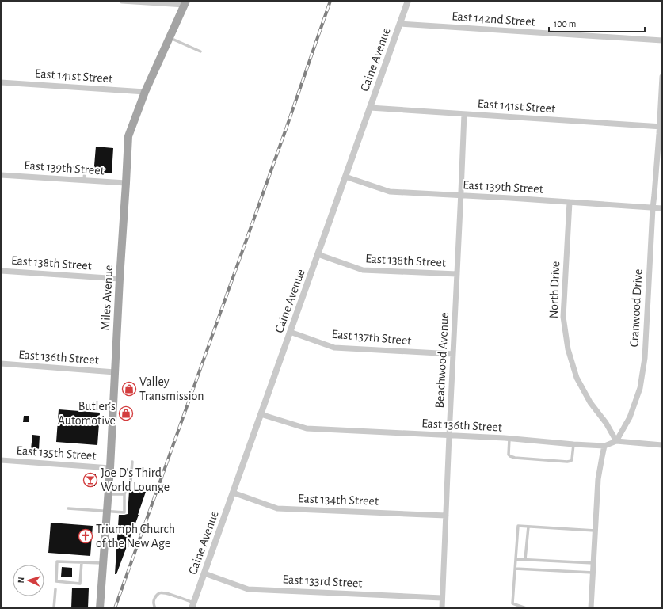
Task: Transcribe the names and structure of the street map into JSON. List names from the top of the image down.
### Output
{
  "streets": {
    "main road": ["Miles Avenue"],
    "street": [
      "East 142nd Street",
      "Caine Avenue",
      "East 141st Street",
      "East 139th Street",
      "East 138th Street",
      "North Drive",
      "Cranwood Drive",
      "East 137th Street",
      "East 136th Street",
      "Beachwood Avenue",
      "East 135th Street",
      "East 134th Street",
      "East 133rd Street"
    ]
  },
  "crossings": [
    ["East 142nd Street", "Caine Avenue"],
    ["Caine Avenue", "East 141st Street"],
    ["Caine Avenue", "East 139th Street"],
    ["Caine Avenue", "East 138th Street"],
    ["Caine Avenue", "East 137th Street"],
    ["Caine Avenue", "East 136th Street"],
    ["Caine Avenue", "East 134th Street"],
    ["Caine Avenue", "East 133rd Street"],
    ["East 141st Street", "Miles Avenue"],
    ["East 141st Street", "Cranwood Drive"],
    ["East 141st Street", "Beachwood Avenue"],
    ["East 139th Street", "North Drive"],
    ["East 139th Street", "Miles Avenue"],
    ["East 139th Street", "Cranwood Drive"],
    ["East 139th Street", "Beachwood Avenue"],
    ["East 138th Street", "Miles Avenue"],
    ["East 138th Street", "Beachwood Avenue"],
    ["North Drive", "Cranwood Drive"],
    ["North Drive", "East 136th Street"],
    ["Miles Avenue", "East 136th Street"],
    ["Miles Avenue", "East 135th Street"],
    ["Cranwood Drive", "East 136th Street"],
    ["East 137th Street", "Beachwood Avenue"],
    ["East 136th Street", "Beachwood Avenue"],
    ["Beachwood Avenue", "East 134th Street"],
    ["Beachwood Avenue", "East 133rd Street"]
  ],
  "places": {
    "shop": ["Valley Transmission", "Butler's Automotive"],
    "bar": ["Joe D's Third World Lounge"],
    "church": ["Triumph Church of the New Age"]
  },
  "scale_bar": "100 m",
  "north": "left"
}
